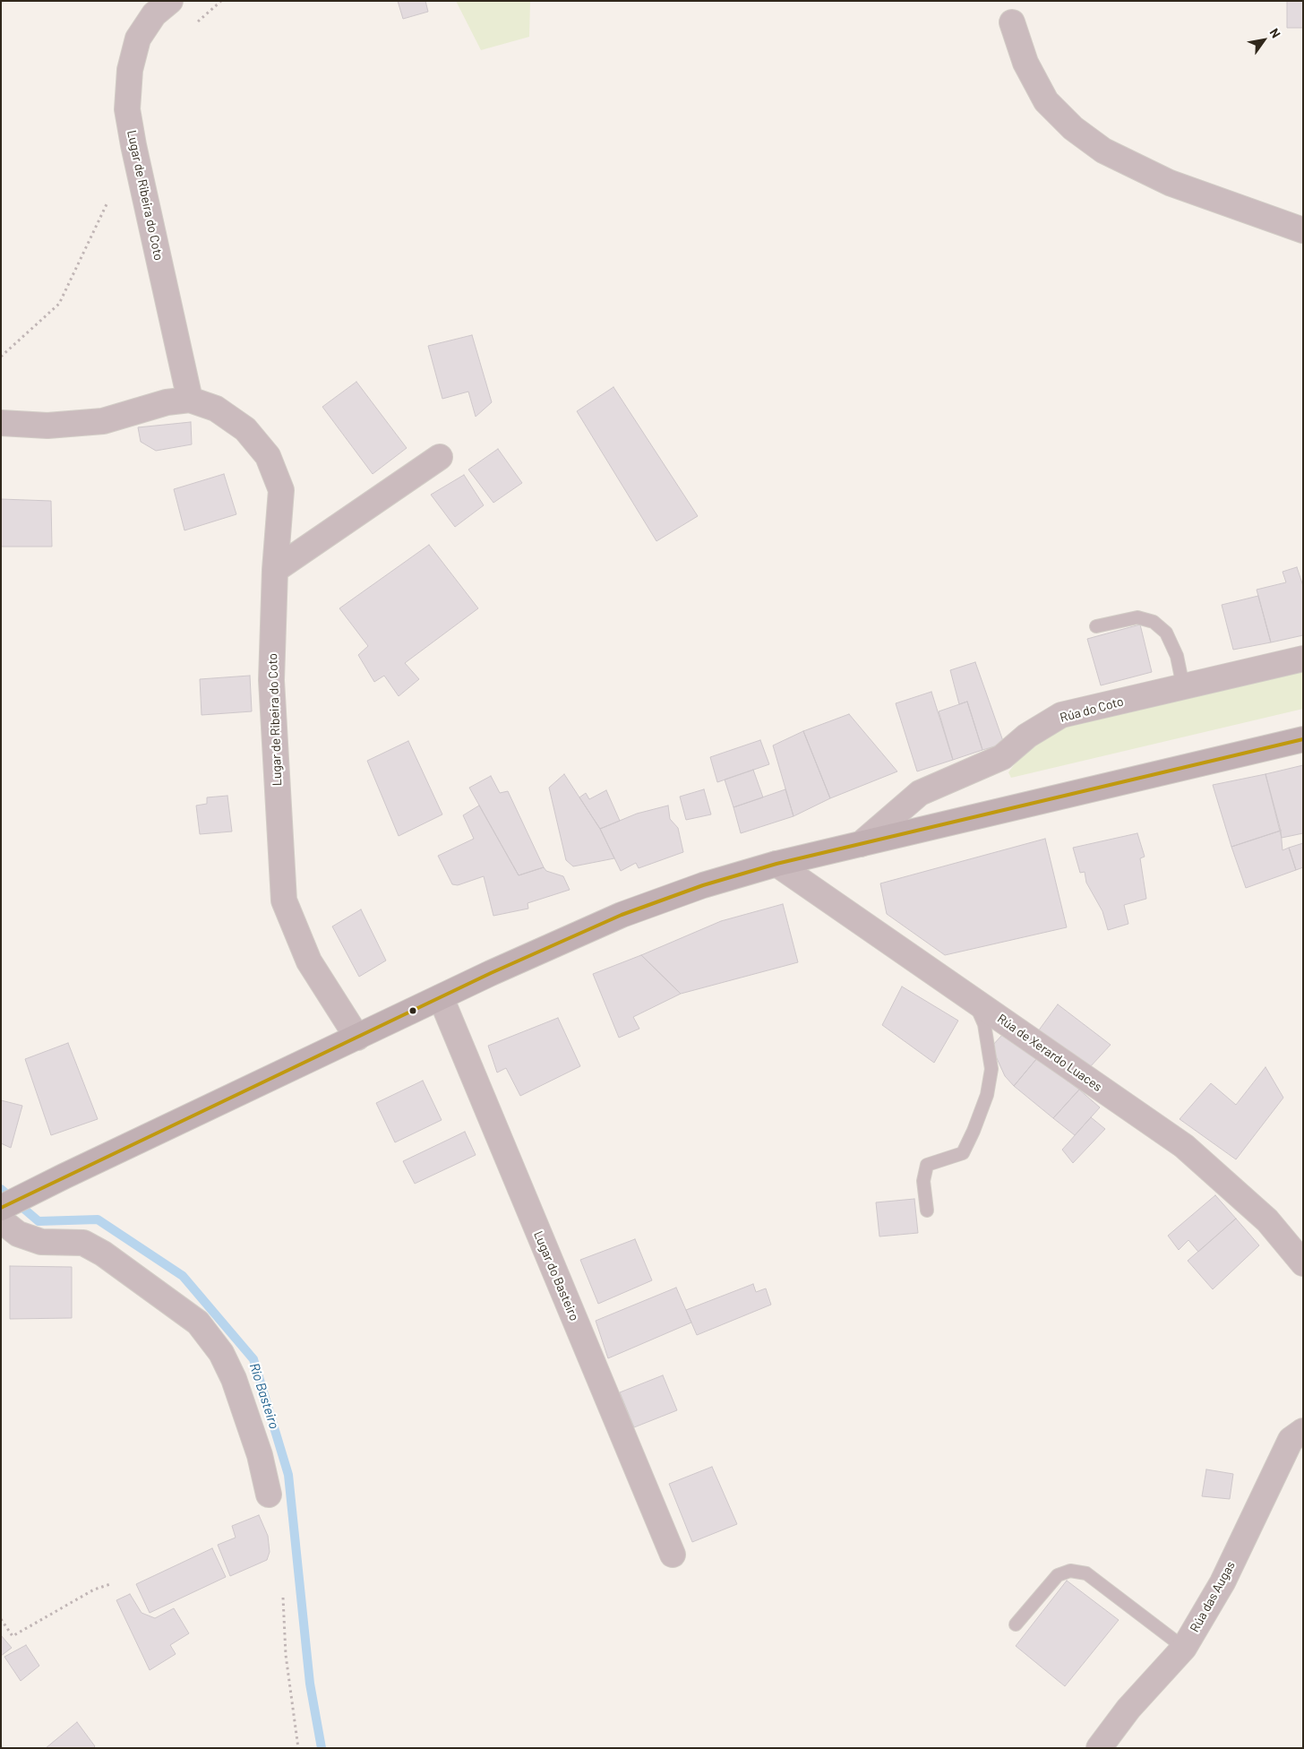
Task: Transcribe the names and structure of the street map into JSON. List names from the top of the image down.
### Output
{
  "streets": {
    "main road": ["Rúa do Coto"],
    "street": [
      "Lugar de Ribeira do Coto",
      "Rúa de Xerardo Luaces",
      "Lugar do Basteiro",
      "Rúa das Augas"
    ]
  },
  "crossings": [
    ["Lugar de Ribeira do Coto", "Rúa do Coto"],
    ["Rúa do Coto", "Rúa de Xerardo Luaces"],
    ["Rúa do Coto", "Lugar do Basteiro"]
  ],
  "water": ["Río Basteiro"],
  "north": "top right"
}
